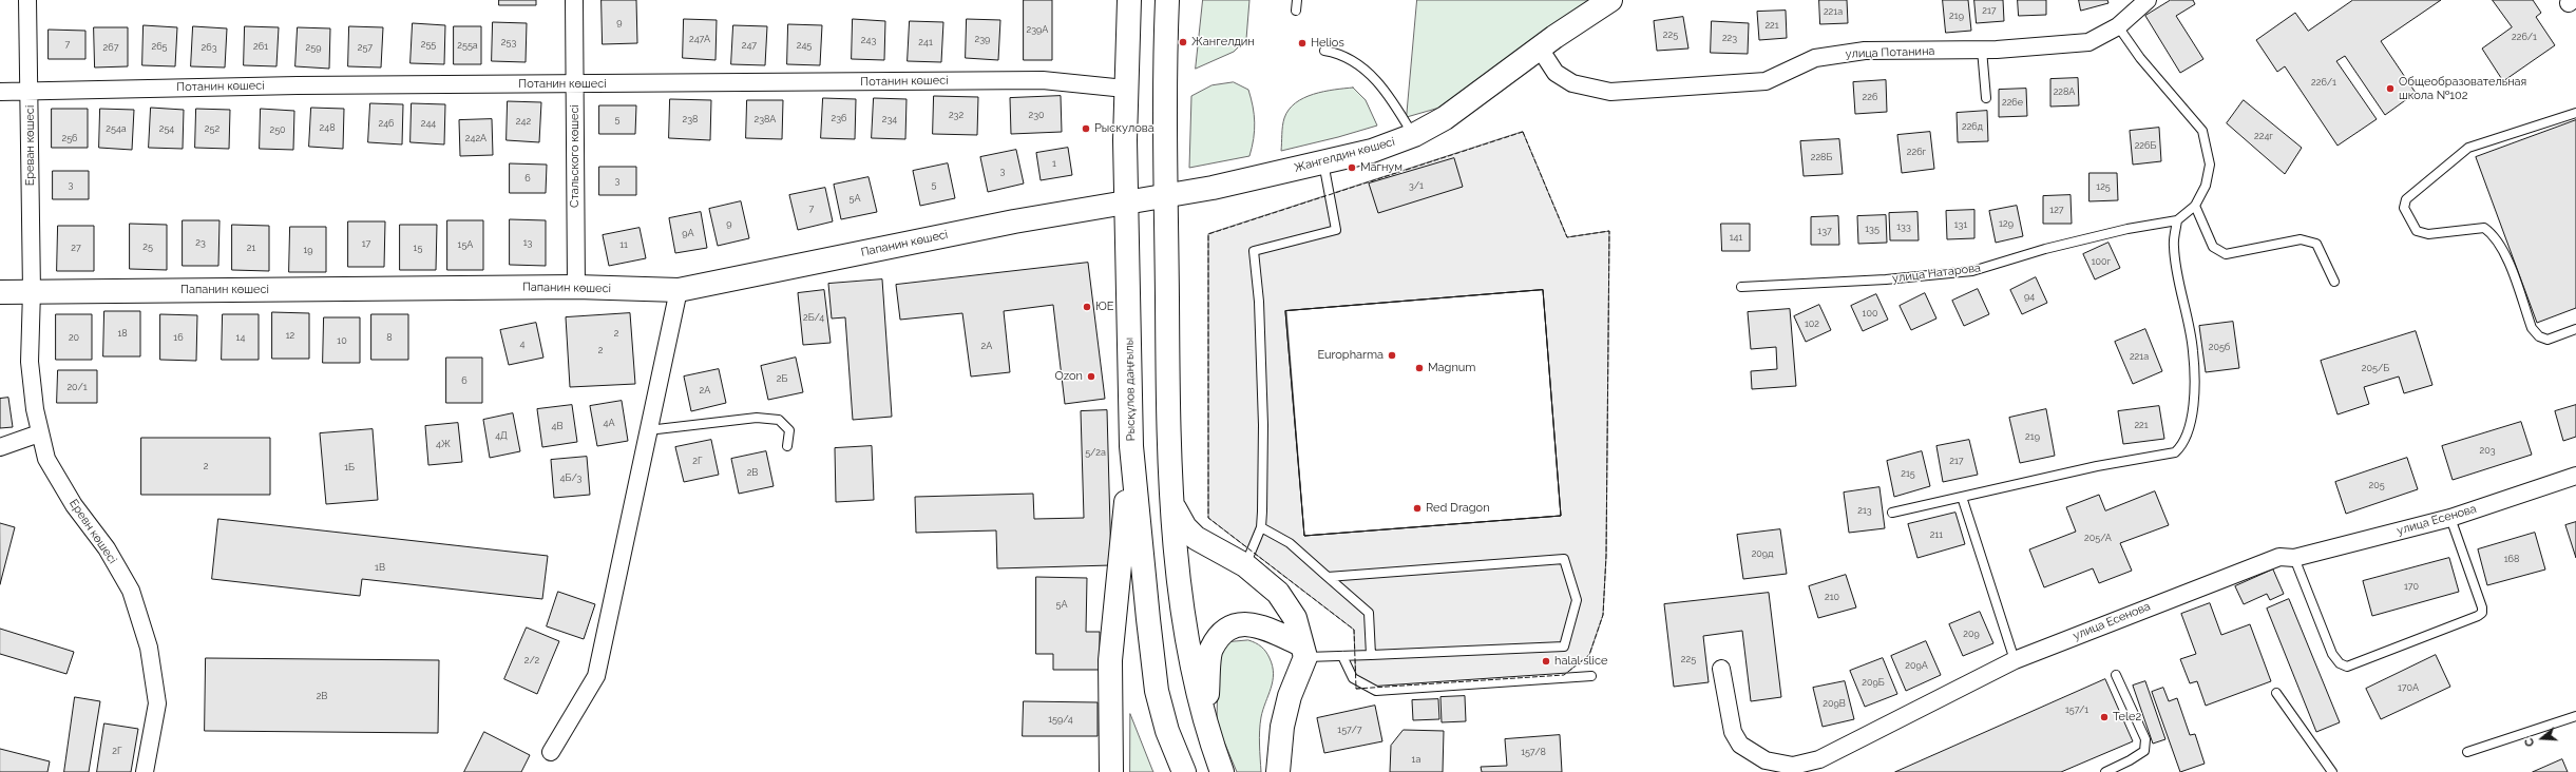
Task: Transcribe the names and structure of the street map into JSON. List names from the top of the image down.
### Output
{
  "streets": {
    "main road": ["Жангелдин көшесі", "Папанин көшесі", "Рысқұлов даңғылы"],
    "street": [
      "улица Потанина",
      "Потанин көшесі",
      "Ереван көшесі",
      "Стальского көшесі",
      "улица Есенова",
      "Еревн көшесі"
    ],
    "lane": ["улица Натарова"]
  },
  "crossings": [
    ["улица Потанина", "Жангелдин көшесі"],
    ["Потанин көшесі", "Ереван көшесі"],
    ["Потанин көшесі", "Стальского көшесі"],
    ["Потанин көшесі", "Рысқұлов даңғылы"],
    ["Ереван көшесі", "Папанин көшесі"],
    ["Ереван көшесі", "Еревн көшесі"],
    ["Жангелдин көшесі", "Папанин көшесі"],
    ["Жангелдин көшесі", "Рысқұлов даңғылы"],
    ["Стальского көшесі", "Папанин көшесі"],
    ["Папанин көшесі", "Рысқұлов даңғылы"],
    ["Папанин көшесі", "Еревн көшесі"]
  ],
  "places": [
    "Жангелдин",
    "Helios",
    "Общеобразовательная школа №102",
    "Рыскулова",
    "Магнум",
    "ЮЕ",
    "Europharma",
    "Magnum",
    "Ozon",
    "Red Dragon",
    "halal slice",
    "Tele2"
  ],
  "house_numbers": [
    "217",
    "221а",
    "219",
    "9",
    "221",
    "239А",
    "225",
    "226/1",
    "223",
    "247А",
    "239",
    "243",
    "253",
    "241",
    "7",
    "255",
    "255а",
    "247",
    "245",
    "265",
    "261",
    "267",
    "263",
    "259",
    "257",
    "226/1",
    "228А",
    "226",
    "226е",
    "232",
    "230",
    "236",
    "5",
    "238",
    "238А",
    "234",
    "242",
    "246",
    "244",
    "226д",
    "248",
    "254а",
    "254",
    "252",
    "250",
    "224г",
    "256",
    "242А",
    "226Б",
    "226г",
    "228Б",
    "1",
    "3",
    "6",
    "3",
    "3",
    "5",
    "3/1",
    "125",
    "5А",
    "7",
    "127",
    "9",
    "129",
    "131",
    "133",
    "135",
    "137",
    "9А",
    "141",
    "23",
    "13",
    "17",
    "15А",
    "11",
    "25",
    "27",
    "21",
    "15",
    "19",
    "100г",
    "94",
    "100",
    "2Б/4",
    "102",
    "18",
    "2",
    "12",
    "20",
    "16",
    "14",
    "8",
    "10",
    "4",
    "2А",
    "205б",
    "2",
    "221а",
    "205/Б",
    "2Б",
    "6",
    "20/1",
    "2А",
    "4А",
    "221",
    "4В",
    "4Д",
    "219",
    "4Ж",
    "203",
    "5/2а",
    "2Г",
    "217",
    "2",
    "1Б",
    "2В",
    "215",
    "4Б/3",
    "205",
    "213",
    "211",
    "205/А",
    "209д",
    "168",
    "1В",
    "170",
    "210",
    "5А",
    "209",
    "225",
    "2/2",
    "209А",
    "209Б",
    "170А",
    "2В",
    "209В",
    "157/1",
    "159/4",
    "157/7",
    "2Г",
    "157/8",
    "1а"
  ],
  "north": "left"
}
